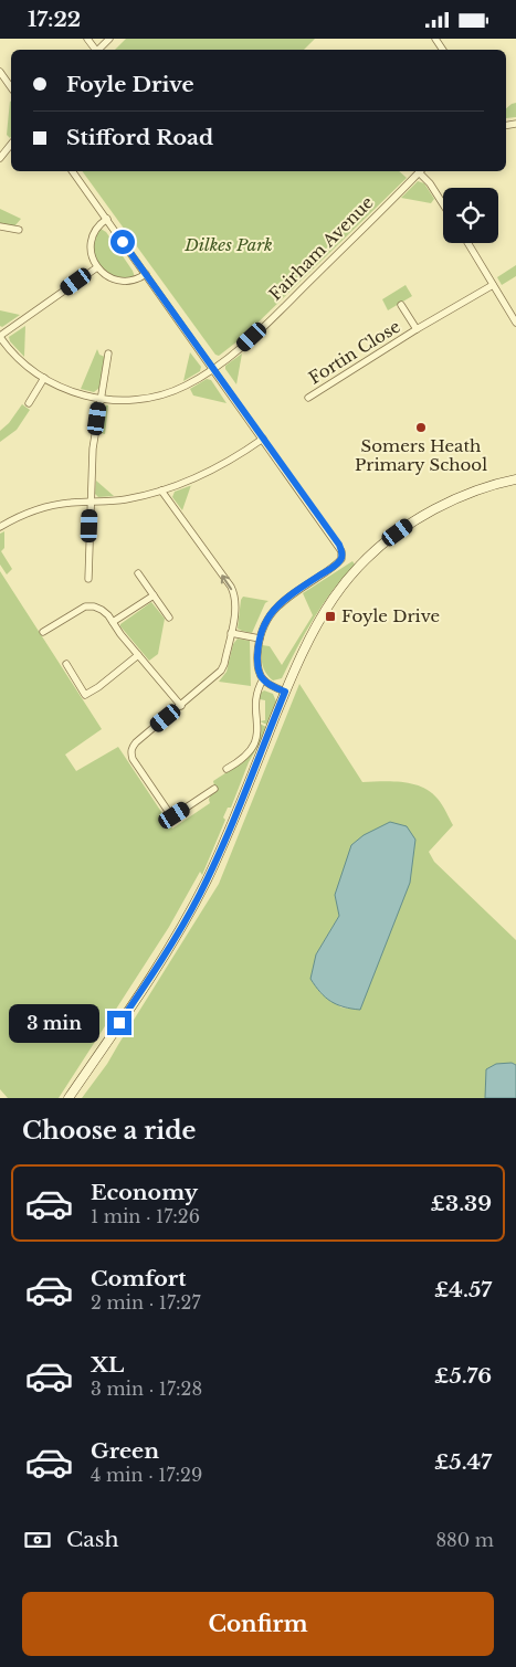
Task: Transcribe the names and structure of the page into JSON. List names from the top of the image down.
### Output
{
  "streets": {
    "street": ["Fairham Avenue", "Fortin Close"]
  },
  "parks": ["Dilkes Park"],
  "places": {
    "other": ["Somers Heath Primary School"],
    "transit": ["Foyle Drive"]
  },
  "page": {
    "status": "17:22",
    "banner": ["Foyle Drive", "Stifford Road"],
    "bubble": "3 min",
    "heading": "Choose a ride",
    "list": [
      {
        "name": "Economy",
        "note": "1 min · 17:26",
        "value": "£3.39"
      },
      {
        "name": "Comfort",
        "note": "2 min · 17:27",
        "value": "£4.57"
      },
      {
        "name": "XL",
        "note": "3 min · 17:28",
        "value": "£5.76"
      },
      {
        "name": "Green",
        "note": "4 min · 17:29",
        "value": "£5.47"
      }
    ],
    "pay": ["Cash", "880 m"],
    "buttons": "Confirm"
  }
}
